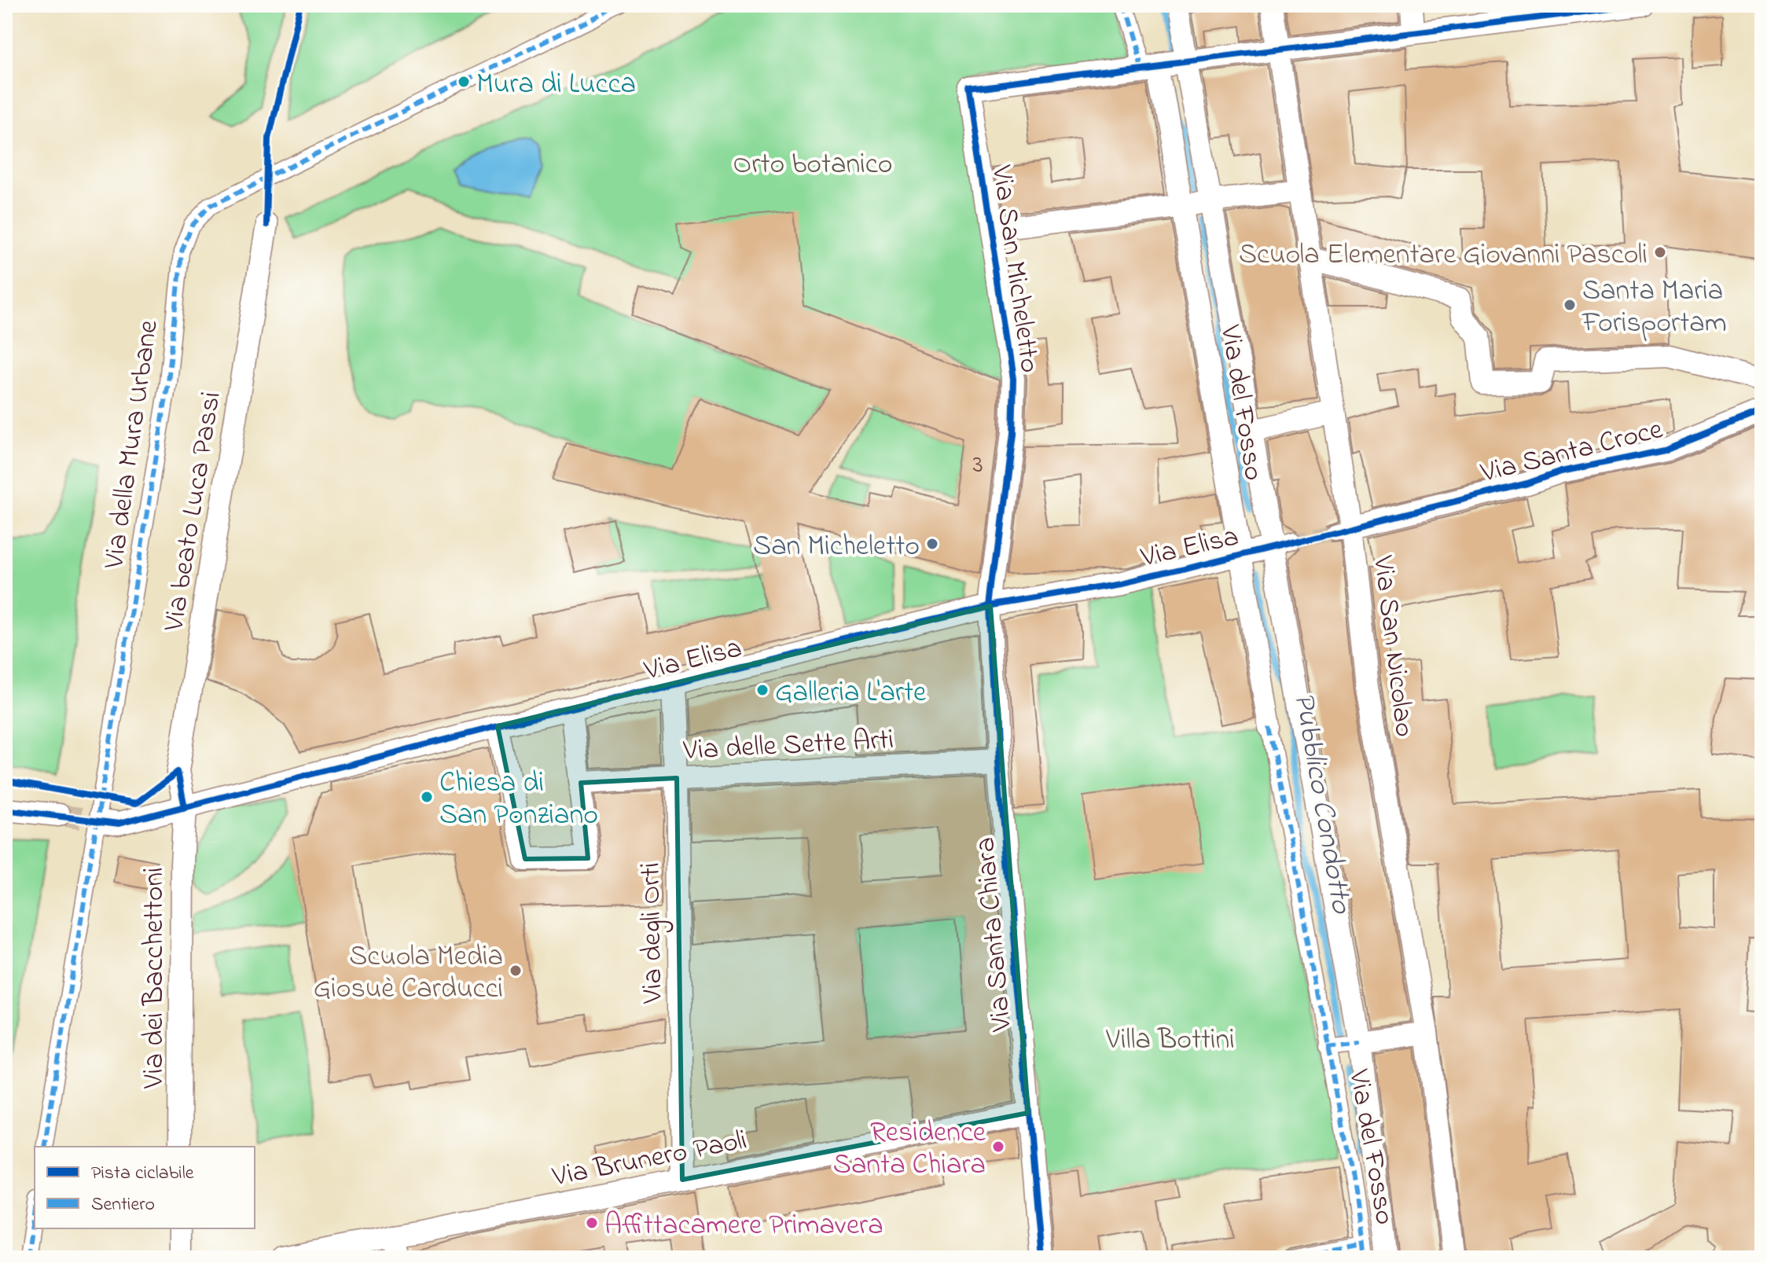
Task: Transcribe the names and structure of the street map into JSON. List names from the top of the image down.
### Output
{
  "streets": {
    "street": [
      "Via San Micheletto",
      "Via del Fosso",
      "Via della Mura Urbane",
      "Via Santa Croce",
      "Via beato Luca Passi",
      "Via Elisa",
      "Via San Nicolao",
      "Via delle Sette Arti",
      "Via degli Orti",
      "Via Santa Chiara",
      "Via dei Bacchettoni",
      "Via Brunero Paoli"
    ]
  },
  "crossings": [
    ["Via San Micheletto", "Via del Fosso"],
    ["Via San Micheletto", "Via Elisa"],
    ["Via San Micheletto", "Via Santa Chiara"],
    ["Via del Fosso", "Via Elisa"],
    ["Via del Fosso", "Via San Nicolao"],
    ["Via Santa Croce", "Via San Nicolao"],
    ["Via beato Luca Passi", "Via Elisa"],
    ["Via beato Luca Passi", "Via dei Bacchettoni"],
    ["Via Elisa", "Via degli Orti"],
    ["Via Elisa", "Via Santa Chiara"],
    ["Via Elisa", "Via dei Bacchettoni"],
    ["Via delle Sette Arti", "Via degli Orti"],
    ["Via delle Sette Arti", "Via Santa Chiara"],
    ["Via degli Orti", "Via Brunero Paoli"],
    ["Via Santa Chiara", "Via Brunero Paoli"]
  ],
  "water": ["Pubblico Condotto"],
  "parks": ["Orto botanico", "Villa Bottini"],
  "places": [
    "Mura di Lucca",
    "Scuola Elementare Giovanni Pascoli",
    "Santa Maria Forisportam",
    "San Micheletto",
    "Galleria L'arte",
    "Chiesa di San Ponziano",
    "Scuola Media Giosuè Carducci",
    "Residence Santa Chiara",
    "Affittacamere Primavera"
  ],
  "house_numbers": ["3"],
  "legend": ["Pista ciclabile", "Sentiero"]
}
